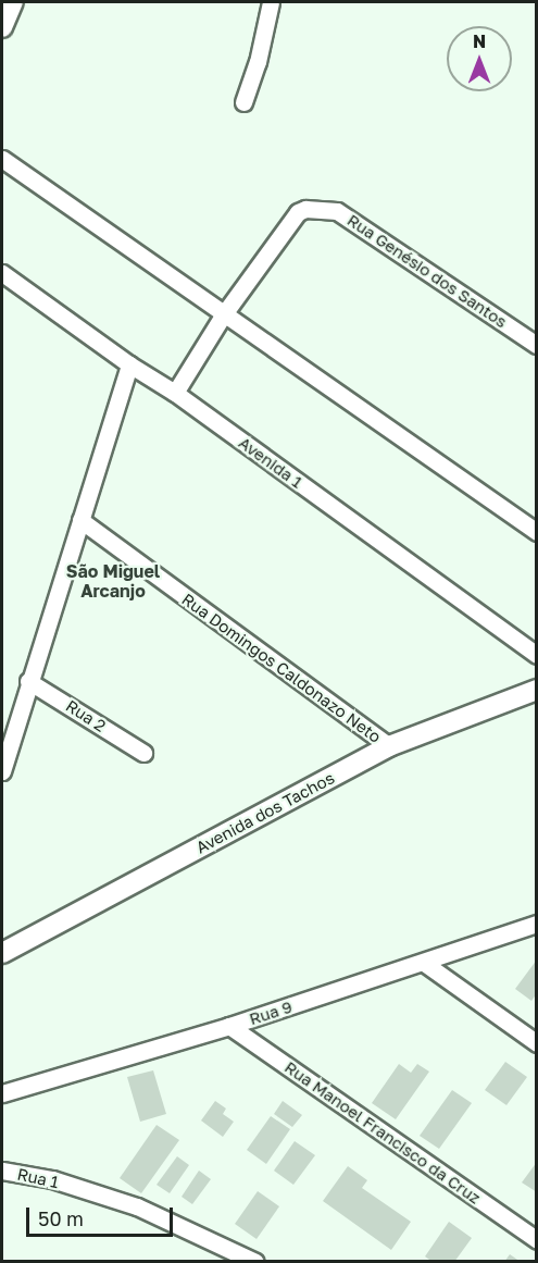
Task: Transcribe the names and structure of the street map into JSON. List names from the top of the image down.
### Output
{
  "streets": {
    "street": [
      "Rua Genésio dos Santos",
      "Avenida 1",
      "Rua Domingos Caldonazo Neto",
      "Rua 2",
      "Avenida dos Tachos",
      "Rua 9",
      "Rua Manoel Francisco da Cruz",
      "Rua 1"
    ]
  },
  "crossings": [
    ["Rua Genésio dos Santos", "Avenida 1"],
    ["Rua Domingos Caldonazo Neto", "Avenida dos Tachos"],
    ["Rua 9", "Rua Manoel Francisco da Cruz"]
  ],
  "districts": ["São Miguel Arcanjo"],
  "scale_bar": "50 m",
  "north": "top"
}
